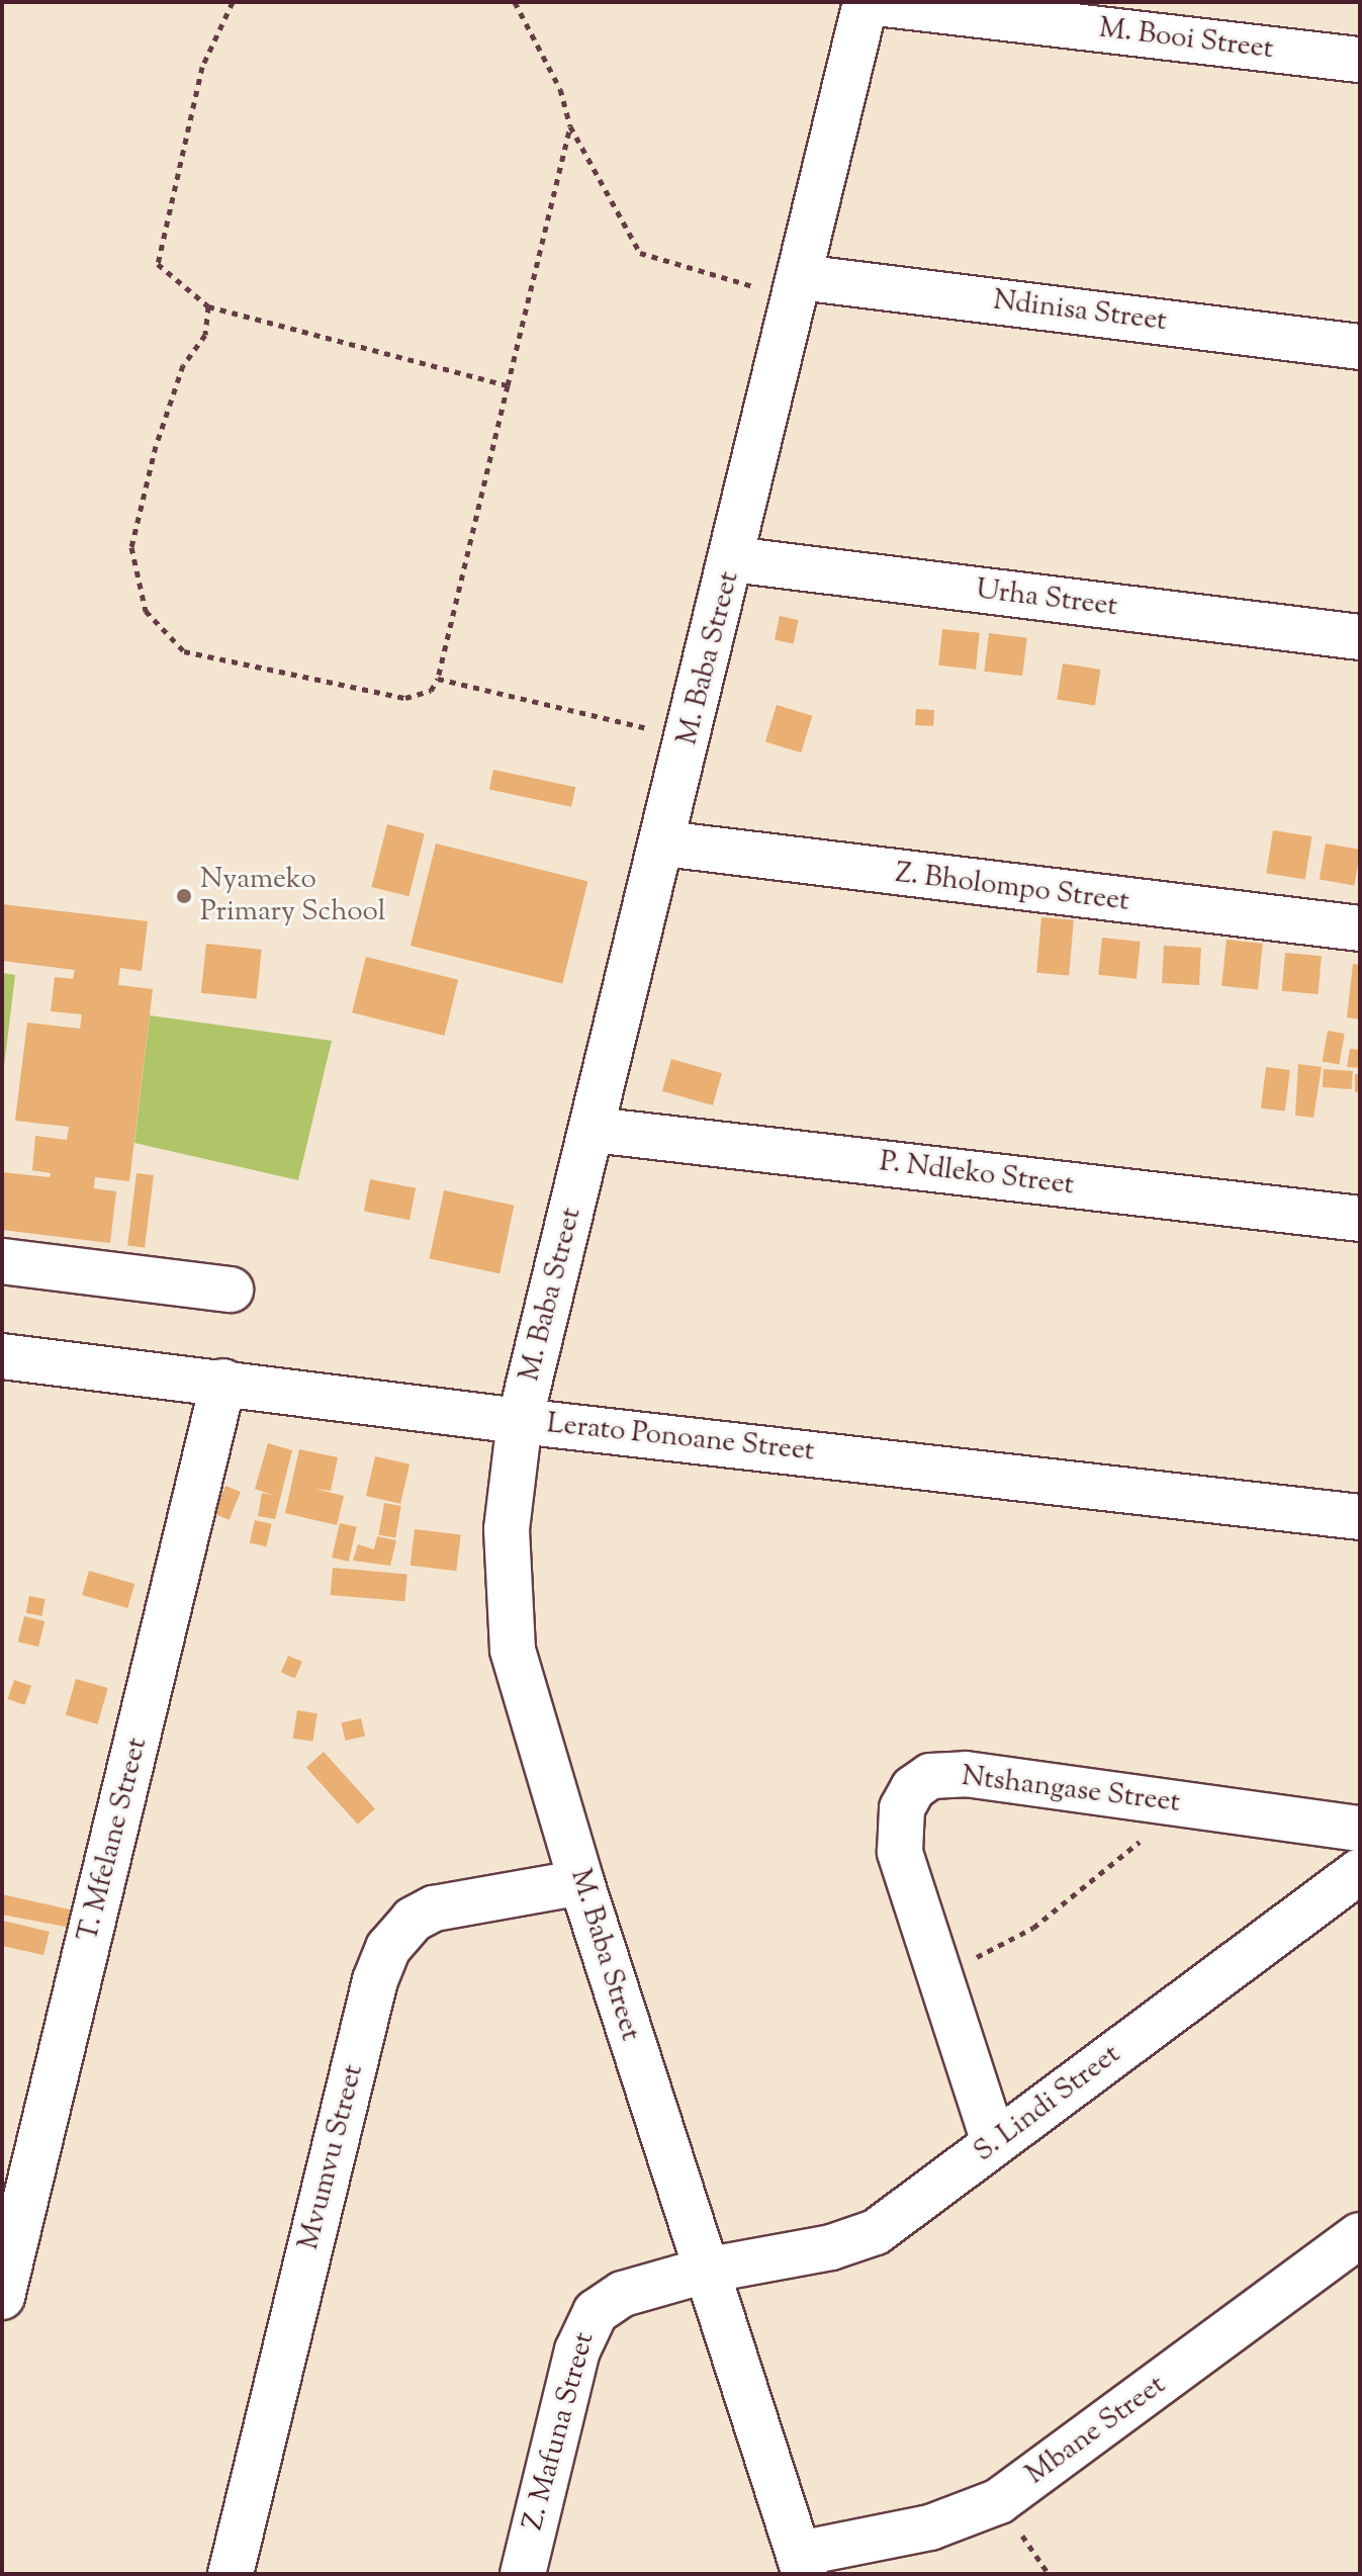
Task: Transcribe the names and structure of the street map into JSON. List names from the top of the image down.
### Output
{
  "streets": {
    "street": [
      "M. Booi Street",
      "Ndinisa Street",
      "Urha Street",
      "M. Baba Street",
      "Z. Bholompo Street",
      "P. Ndleko Street",
      "Lerato Ponoane Street",
      "Ntshangase Street",
      "T. Mfelane Street",
      "S. Lindi Street",
      "Mvumvu Street",
      "Mbane Street",
      "Z. Mafuna Street"
    ]
  },
  "crossings": [
    ["M. Booi Street", "M. Baba Street"],
    ["Ndinisa Street", "M. Baba Street"],
    ["Urha Street", "M. Baba Street"],
    ["M. Baba Street", "Z. Bholompo Street"],
    ["M. Baba Street", "P. Ndleko Street"],
    ["M. Baba Street", "Lerato Ponoane Street"],
    ["M. Baba Street", "S. Lindi Street"],
    ["M. Baba Street", "Mvumvu Street"],
    ["M. Baba Street", "Mbane Street"],
    ["M. Baba Street", "Z. Mafuna Street"],
    ["Lerato Ponoane Street", "T. Mfelane Street"],
    ["Ntshangase Street", "S. Lindi Street"],
    ["S. Lindi Street", "Z. Mafuna Street"]
  ],
  "places": ["Nyameko Primary School"]
}
